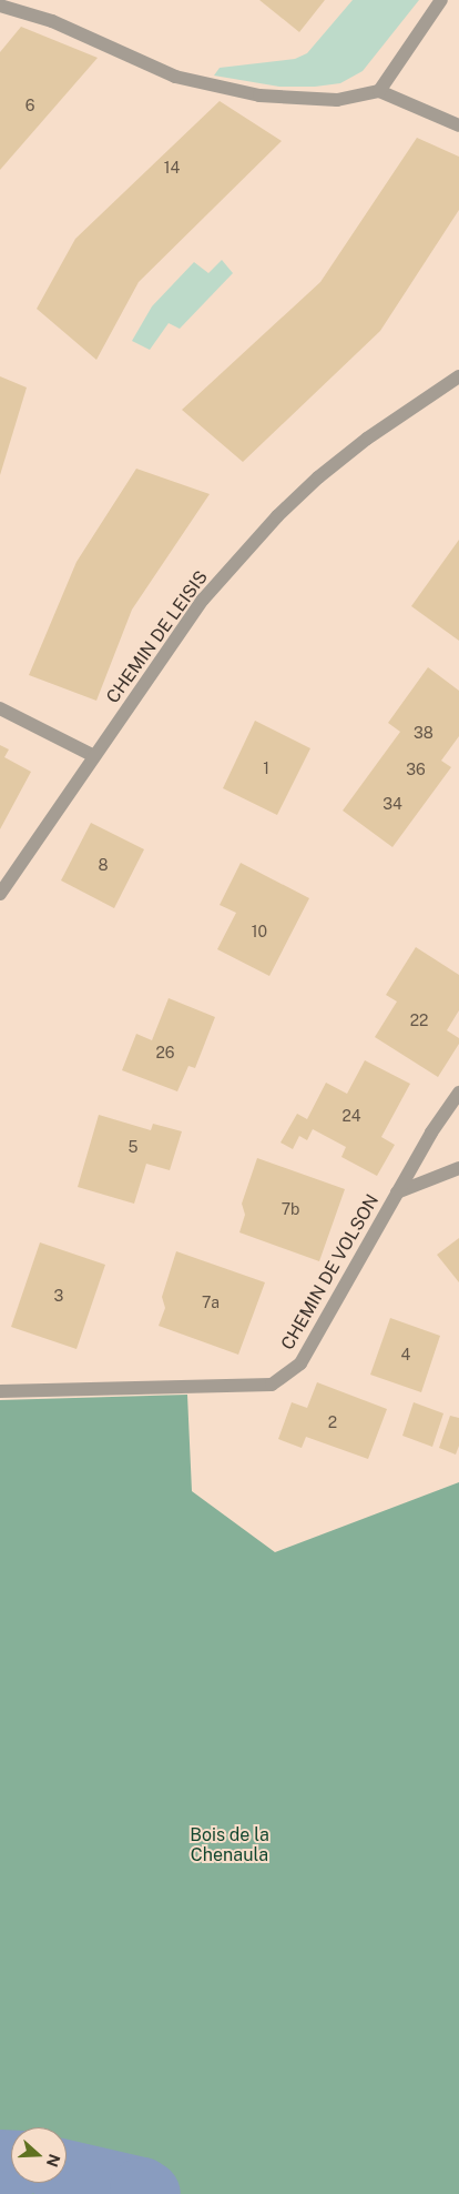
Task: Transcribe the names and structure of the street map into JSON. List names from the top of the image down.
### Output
{
  "streets": {
    "street": ["CHEMIN DE LEISIS", "CHEMIN DE VOLSON"]
  },
  "parks": ["Bois de la Chenaula"],
  "house_numbers": [
    "6",
    "14",
    "38",
    "1",
    "36",
    "34",
    "8",
    "10",
    "22",
    "26",
    "24",
    "5",
    "7b",
    "3",
    "7a",
    "4",
    "2"
  ],
  "north": "right"
}
